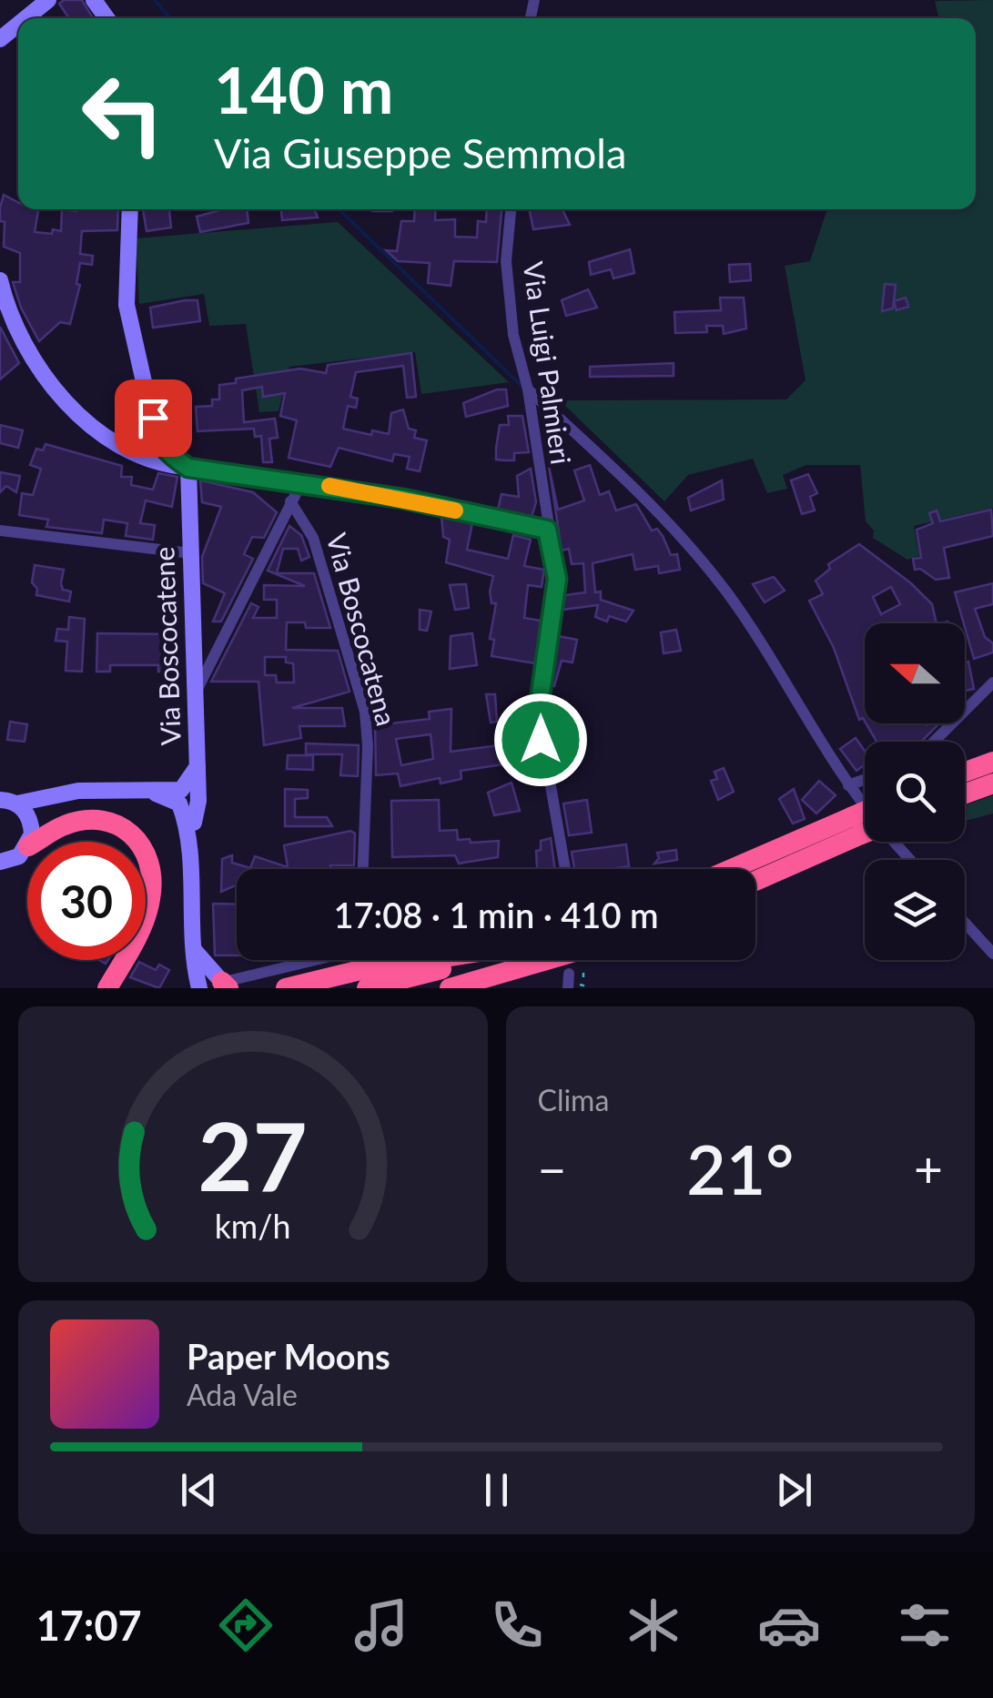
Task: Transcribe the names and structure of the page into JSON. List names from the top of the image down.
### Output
{
  "streets": {
    "street": ["Via Luigi Palmieri", "Via Boscocatena", "Via Boscocatene"]
  },
  "north": "left",
  "page": {
    "turn": ["140 m", "Via Giuseppe Semmola"],
    "limit": "30",
    "trip": "17:08 · 1 min · 410 m",
    "tile": "Clima",
    "heat": ["−", "21°", "+"],
    "song": ["Paper Moons", "Ada Vale"],
    "tabs": "17:07",
    "gauge": ["27", "km/h"]
  }
}
